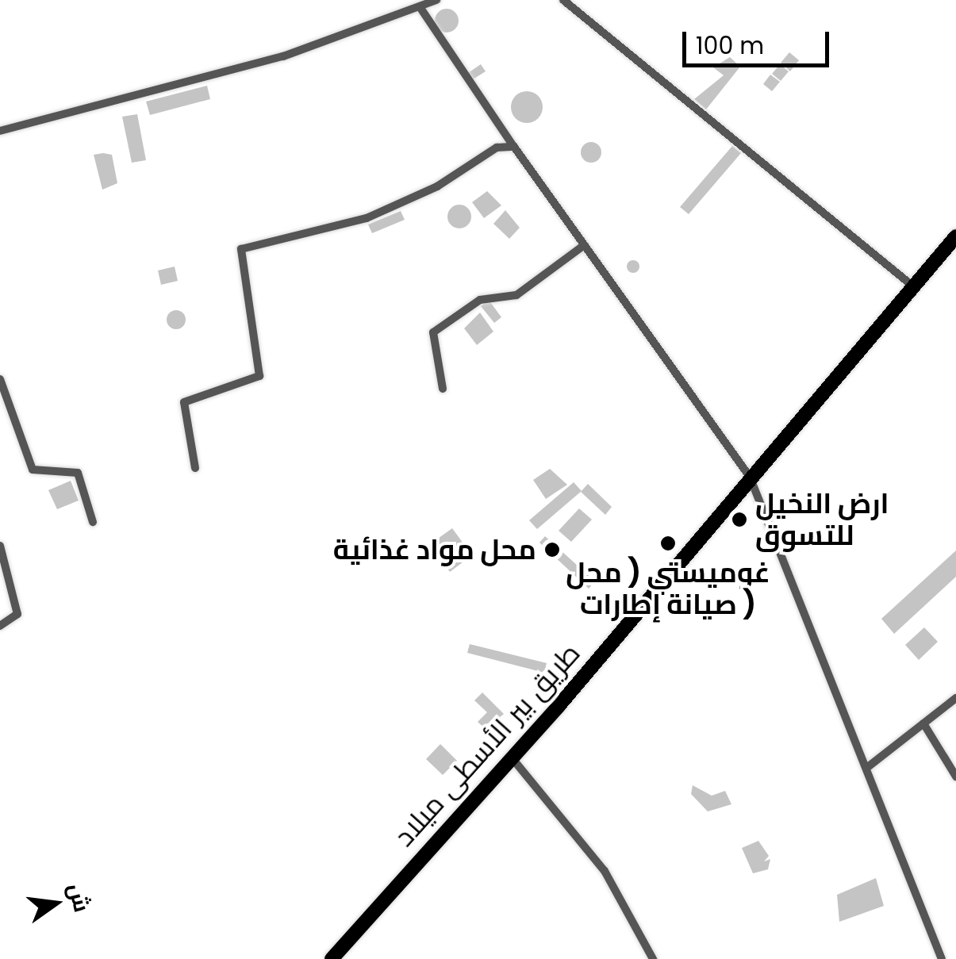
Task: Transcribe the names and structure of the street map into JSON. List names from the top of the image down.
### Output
{
  "streets": {
    "main road": ["طريق بير الأسطى ميلاد"]
  },
  "places": ["ارض النخيل للتسوق", "غوميستي ( محل صيانة إطارات )", "محل مواد غذائية"],
  "scale_bar": "100 m",
  "north": "right"
}
